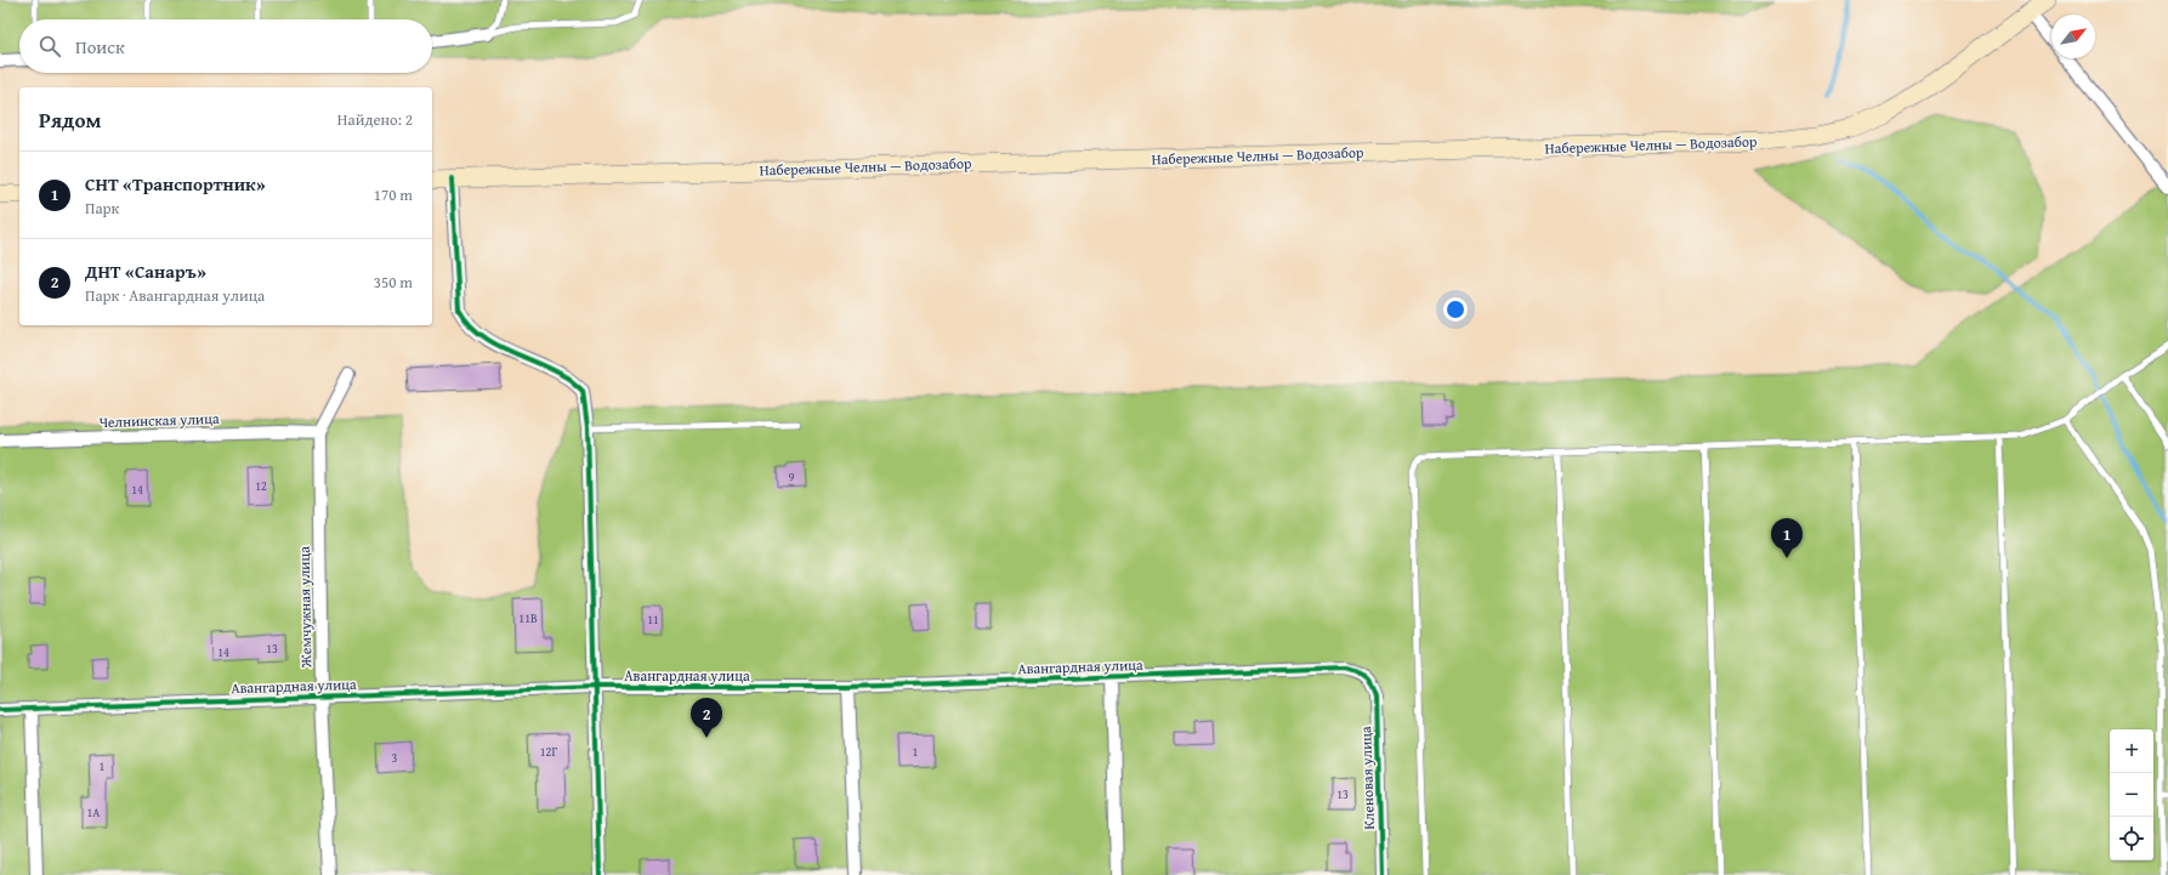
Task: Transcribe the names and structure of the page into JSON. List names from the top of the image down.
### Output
{
  "streets": {
    "main road": ["Набережные Челны — Водозабор"],
    "street": [
      "Челнинская улица",
      "Жемчужная улица",
      "Авангардная улица",
      "Кленовая улица"
    ]
  },
  "crossings": [
    ["Челнинская улица", "Жемчужная улица"],
    ["Жемчужная улица", "Авангардная улица"],
    ["Авангардная улица", "Кленовая улица"]
  ],
  "house_numbers": [
    "9",
    "12",
    "14",
    "11В",
    "11",
    "13",
    "14",
    "12Г",
    "1",
    "3",
    "1",
    "13",
    "1А"
  ],
  "north": "top right",
  "page": {
    "search": "Поиск",
    "heading": ["Рядом", "Найдено: 2"],
    "list": [
      {
        "mark": "1",
        "name": "СНТ «Транспортник»",
        "note": "Парк",
        "value": "170 m"
      },
      {
        "mark": "2",
        "name": "ДНТ «Санаръ»",
        "note": "Парк · Авангардная улица",
        "value": "350 m"
      }
    ],
    "pins": ["1", "2"],
    "map_buttons": ["+", "−"]
  }
}
